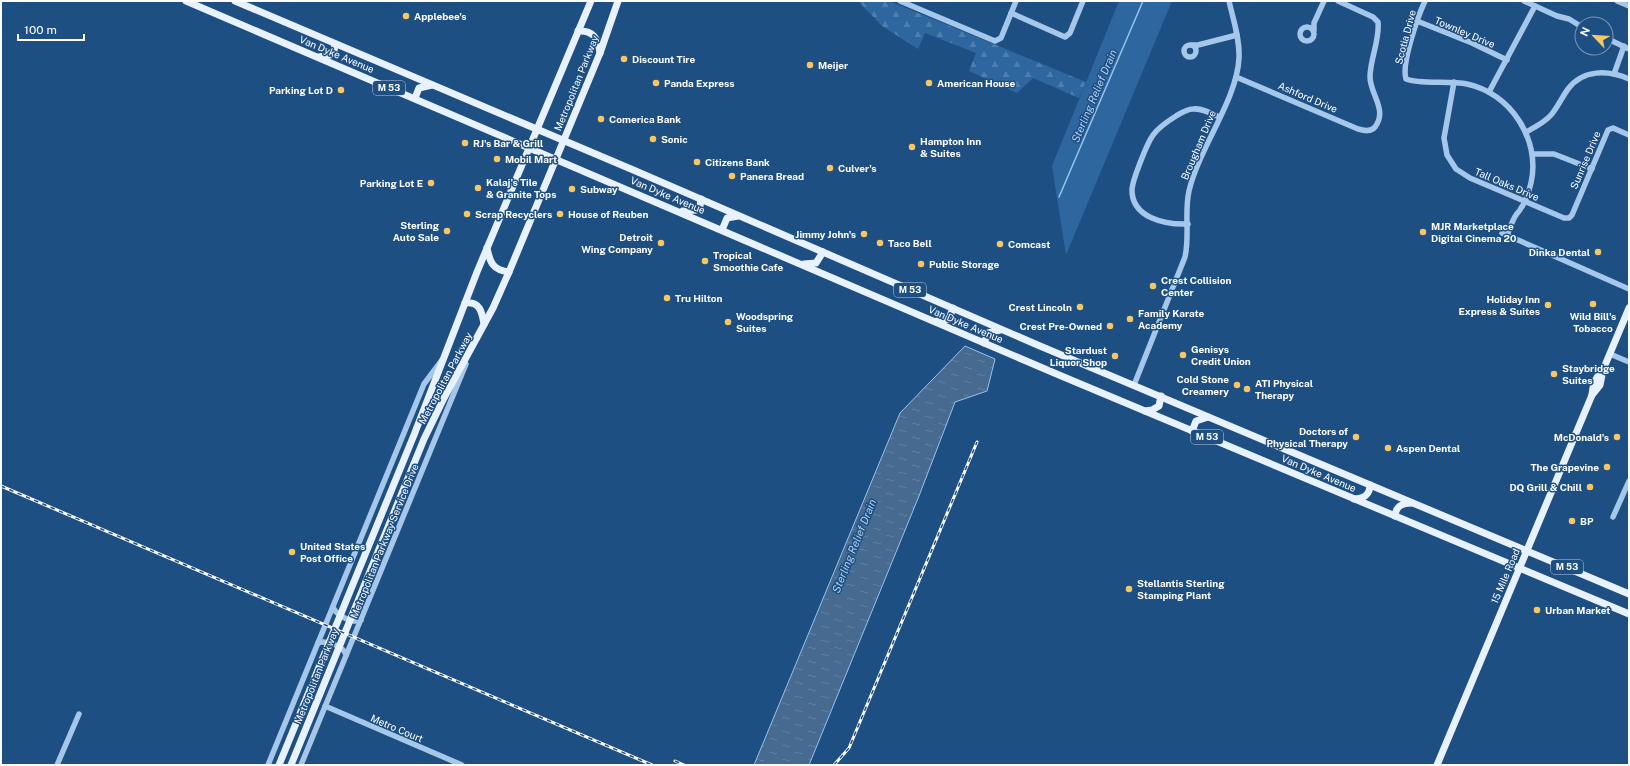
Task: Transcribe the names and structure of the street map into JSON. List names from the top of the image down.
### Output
{
  "streets": {
    "main road": [
      "Van Dyke Avenue",
      "Metropolitan Parkway",
      "M 53",
      "15 Mile Road"
    ],
    "street": [
      "Townley Drive",
      "Scotia Drive",
      "Ashford Drive",
      "Brougham Drive",
      "Sunrise Drive",
      "Tall Oaks Drive",
      "Metropolitan Parkway Service Drive",
      "Metro Court"
    ]
  },
  "crossings": [
    ["Townley Drive", "Scotia Drive"],
    ["Scotia Drive", "Tall Oaks Drive"],
    ["Van Dyke Avenue", "Metropolitan Parkway"],
    ["Van Dyke Avenue", "Brougham Drive"],
    ["Van Dyke Avenue", "15 Mile Road"],
    ["Metropolitan Parkway", "Metropolitan Parkway Service Drive"],
    ["Ashford Drive", "Brougham Drive"],
    ["Sunrise Drive", "Tall Oaks Drive"],
    ["Metropolitan Parkway Service Drive", "Metro Court"]
  ],
  "water": ["Sterling Relief Drain"],
  "places": [
    "Applebee's",
    "Discount Tire",
    "Meijer",
    "Panda Express",
    "American House",
    "Parking Lot D",
    "Comerica Bank",
    "Sonic",
    "RJ's Bar & Grill",
    "Hampton Inn & Suites",
    "Mobil Mart",
    "Citizens Bank",
    "Culver's",
    "Panera Bread",
    "Parking Lot E",
    "Kalaj's Tile & Granite Tops",
    "Subway",
    "Scrap Recyclers",
    "House of Reuben",
    "Sterling Auto Sale",
    "MJR Marketplace Digital Cinema 20",
    "Jimmy John's",
    "Detroit Wing Company",
    "Taco Bell",
    "Comcast",
    "Dinka Dental",
    "Tropical Smoothie Cafe",
    "Public Storage",
    "Crest Collision Center",
    "Tru Hilton",
    "Wild Bill's Tobacco",
    "Holiday Inn Express & Suites",
    "Crest Lincoln",
    "Family Karate Academy",
    "Woodspring Suites",
    "Crest Pre-Owned",
    "Genisys Credit Union",
    "Stardust Liquor Shop",
    "Staybridge Suites",
    "Cold Stone Creamery",
    "ATI Physical Therapy",
    "Doctors of Physical Therapy",
    "McDonald's",
    "Aspen Dental",
    "The Grapevine",
    "DQ Grill & Chill",
    "BP",
    "United States Post Office",
    "Stellantis Sterling Stamping Plant",
    "Urban Market"
  ],
  "scale_bar": "100 m",
  "north": "top left"
}
